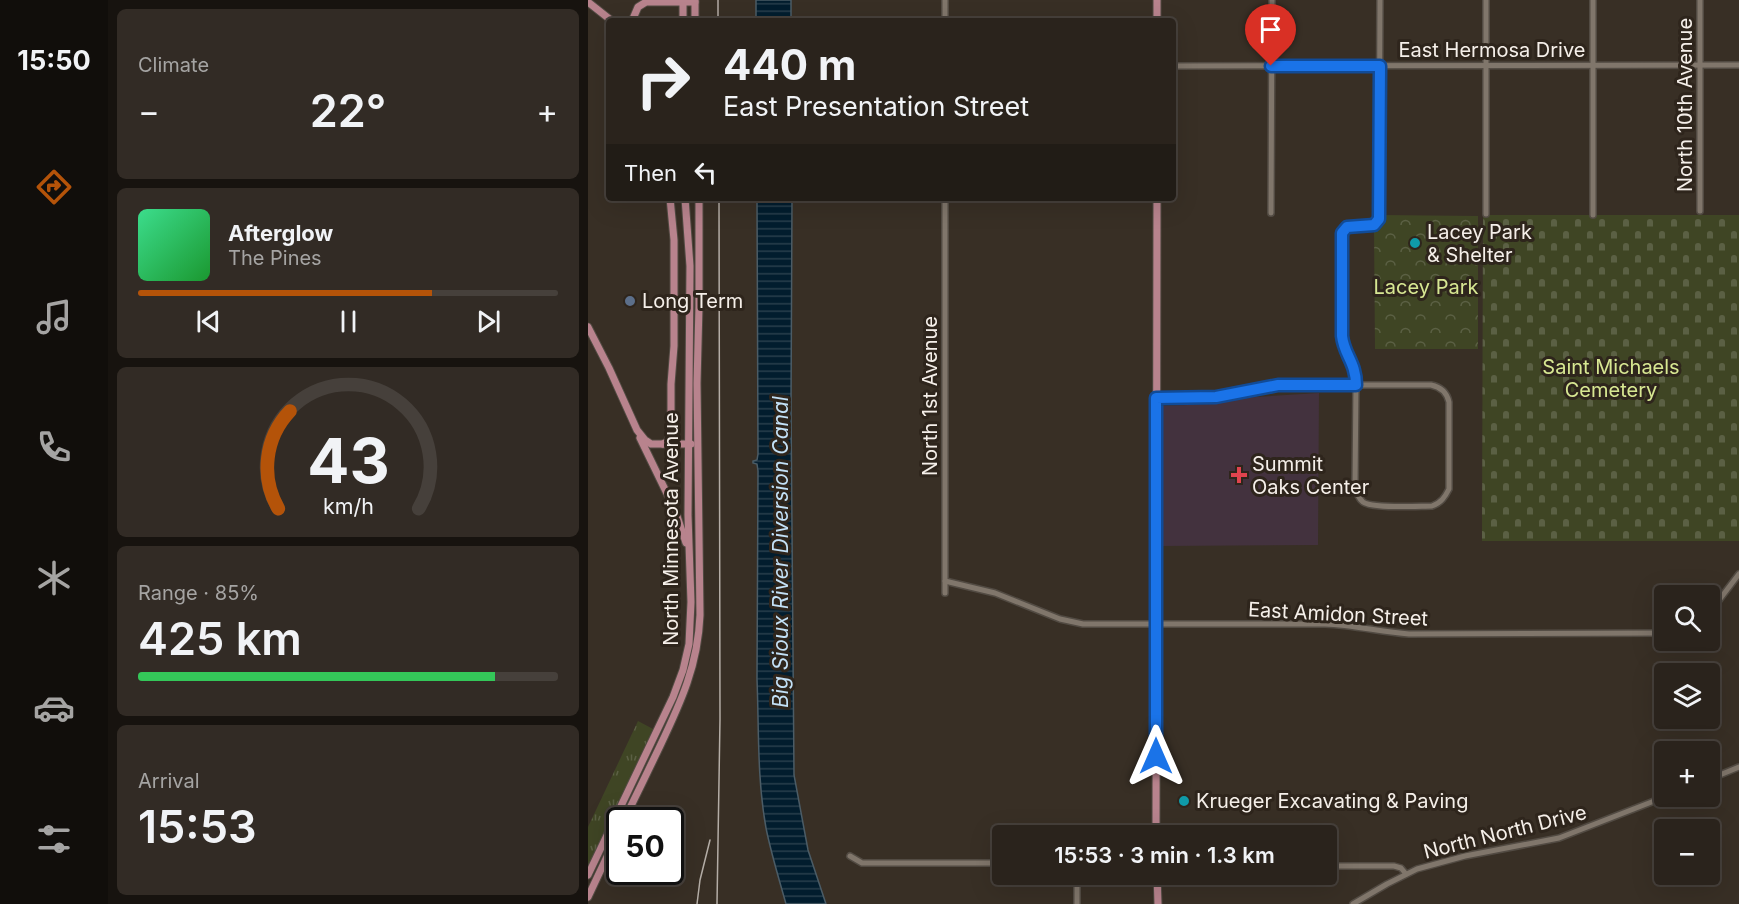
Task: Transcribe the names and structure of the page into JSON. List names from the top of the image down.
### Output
{
  "streets": {
    "main road": ["North Minnesota Avenue"],
    "street": [
      "East Hermosa Drive",
      "North 10th Avenue",
      "North 1st Avenue",
      "East Amidon Street",
      "North North Drive"
    ]
  },
  "crossings": [
    ["East Hermosa Drive", "North 10th Avenue"],
    ["North 1st Avenue", "East Amidon Street"]
  ],
  "water": ["Big Sioux River Diversion Canal"],
  "parks": ["Lacey Park", "Saint Michaels Cemetery"],
  "places": {
    "other": ["Lacey Park & Shelter", "Long Term", "Krueger Excavating & Paving"],
    "health": ["Summit Oaks Center"]
  },
  "page": {
    "tabs": "15:50",
    "tile": [
      "Climate",
      ["Range · 85%", "425 km"],
      ["Arrival", "15:53"]
    ],
    "turn": ["440 m", "East Presentation Street"],
    "heat": ["−", "22°", "+"],
    "then": "Then",
    "song": ["Afterglow", "The Pines"],
    "map_buttons": ["+", "−"],
    "limit": "50",
    "trip": "15:53 · 3 min · 1.3 km",
    "gauge": ["43", "km/h"]
  }
}
